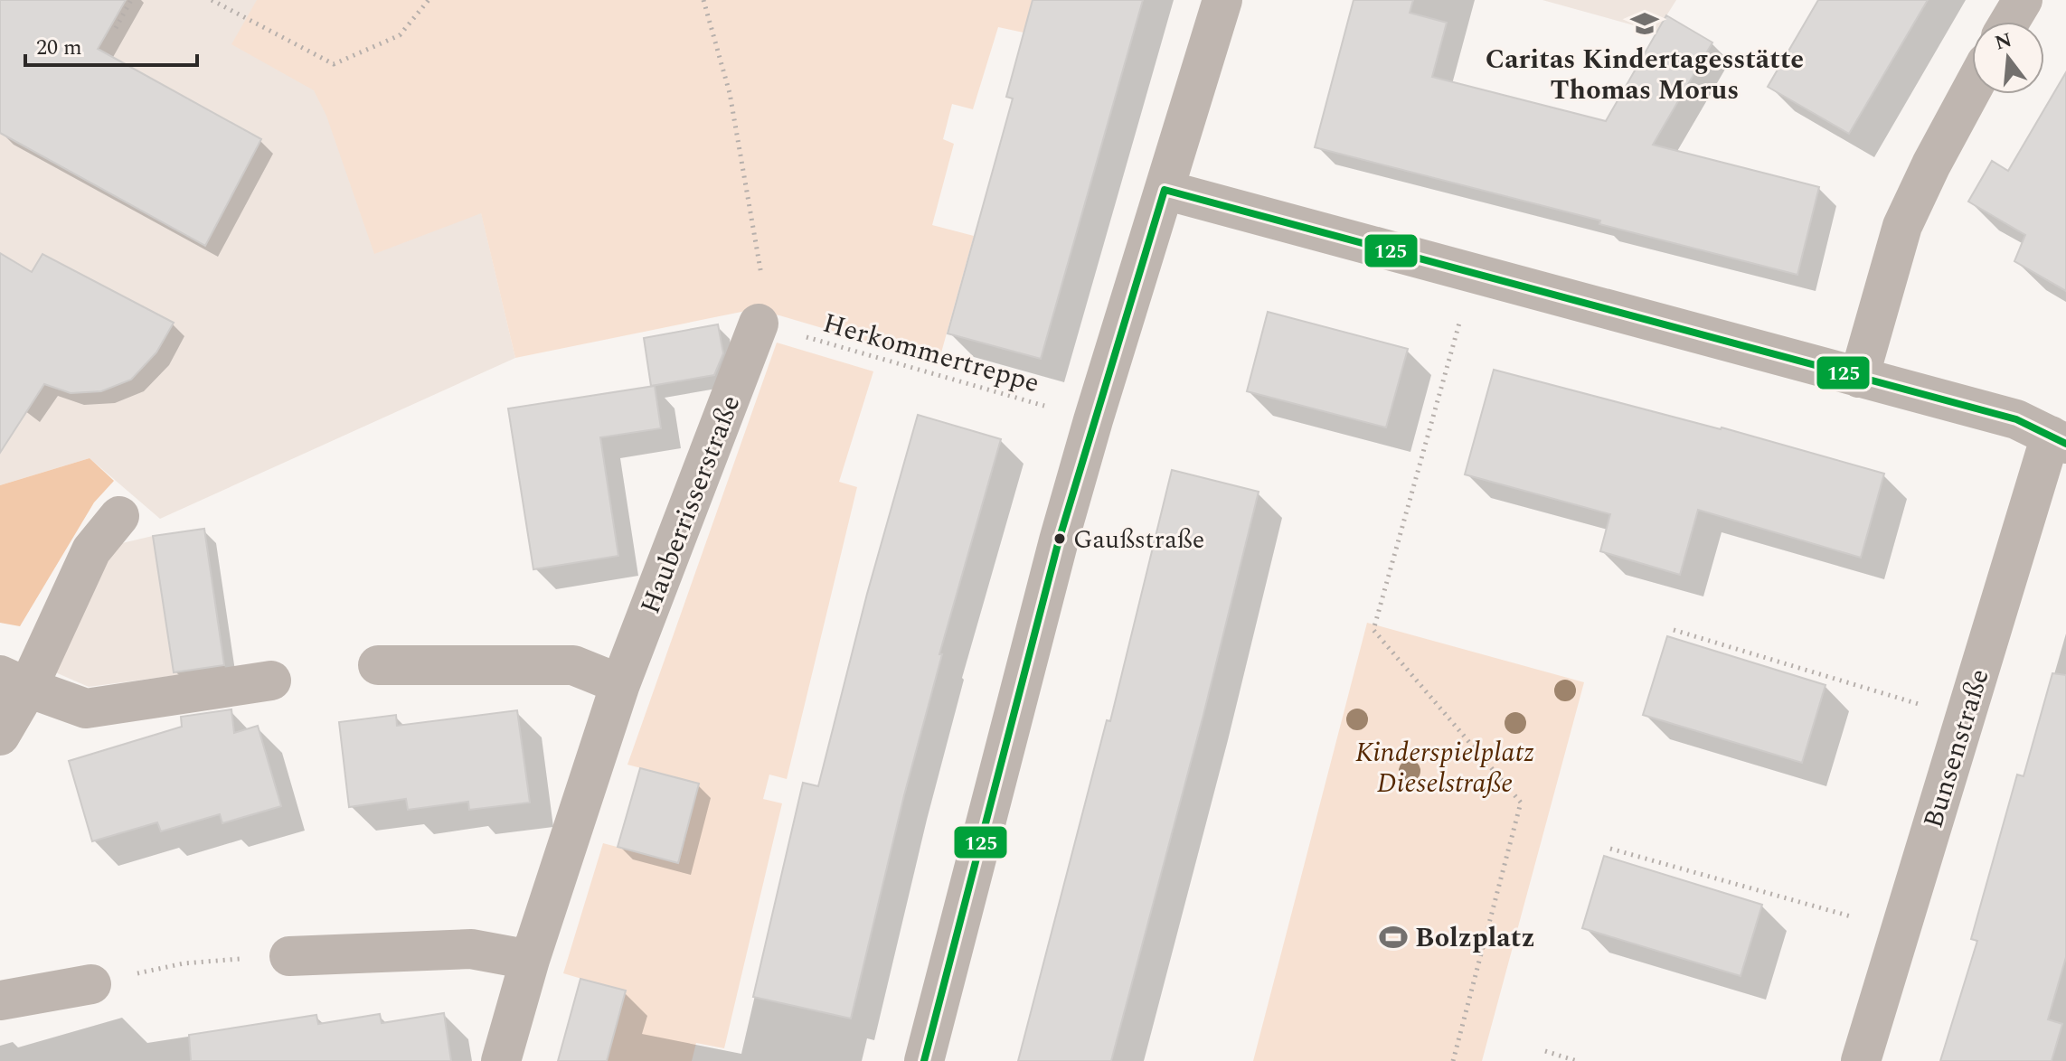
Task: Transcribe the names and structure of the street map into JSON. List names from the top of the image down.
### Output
{
  "streets": {
    "street": ["Hauberrisserstraße", "Bunsenstraße"],
    "path": ["Herkommertreppe"]
  },
  "crossings": [
    ["Herkommertreppe", "Hauberrisserstraße"]
  ],
  "parks": ["Kinderspielplatz Dieselstraße"],
  "places": {
    "school or university": ["Caritas Kindertagesstätte Thomas Morus"],
    "other": ["Gaußstraße"],
    "sports": ["Bolzplatz"]
  },
  "lines": ["transit line 125"],
  "scale_bar": "20 m",
  "north": "top"
}
